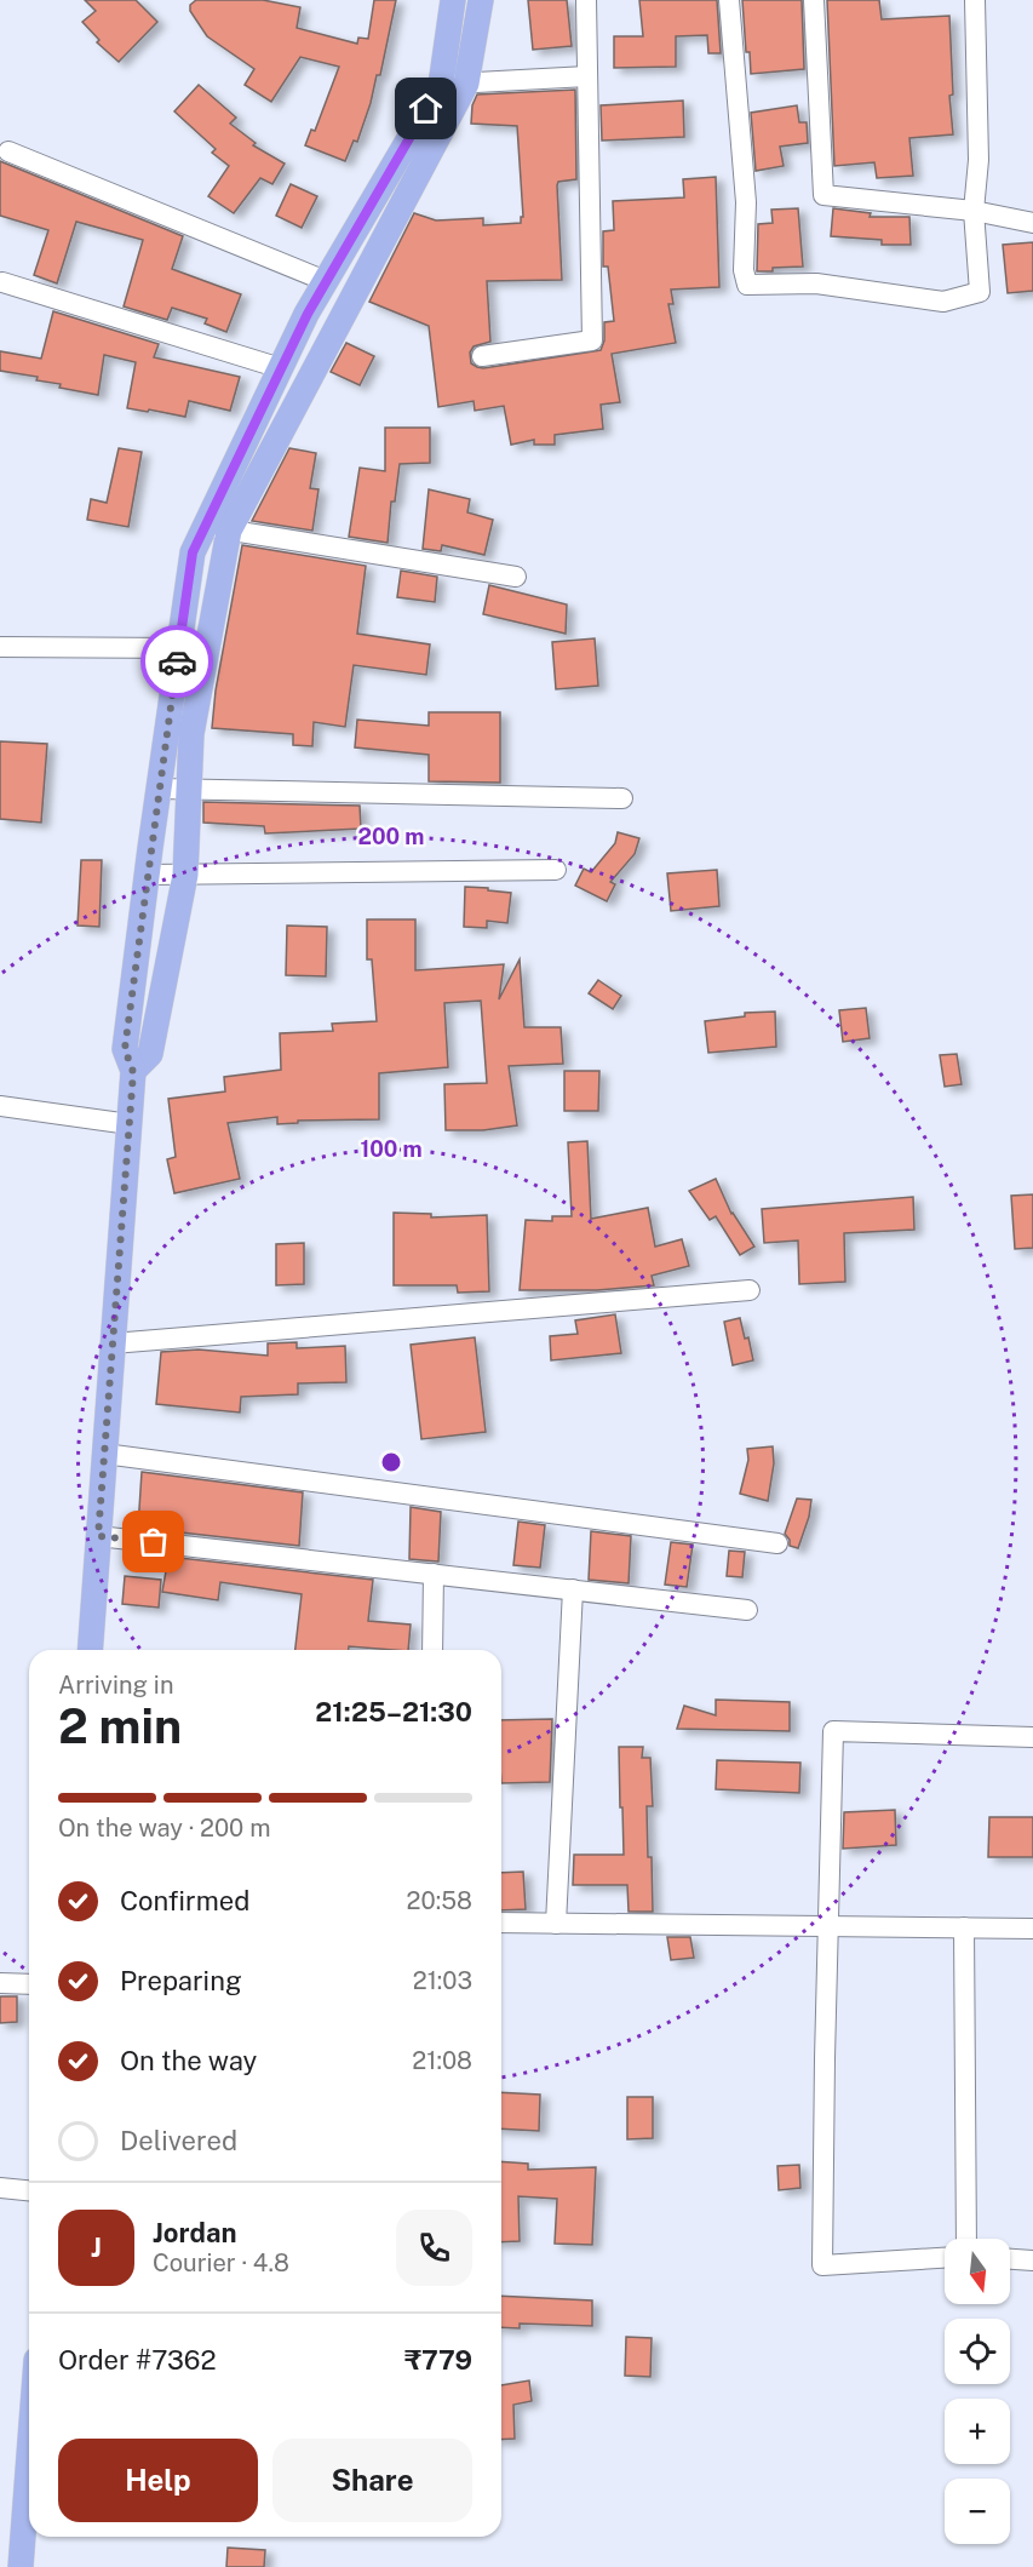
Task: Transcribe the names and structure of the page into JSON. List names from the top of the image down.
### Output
{
  "north": "bottom",
  "page": {
    "heading": ["2 min", "Arriving in", "21:25–21:30"],
    "panel": [
      "Jordan",
      "Courier · 4.8",
      "Order #7362",
      "₹779"
    ],
    "bar": "On the way · 200 m",
    "list": [
      ["Confirmed", "20:58"],
      ["Preparing", "21:03"],
      ["On the way", "21:08"],
      "Delivered"
    ],
    "round": "J",
    "map_buttons": ["+", "−"],
    "buttons": ["Help", "Share"]
  },
  "rings": ["200 m", "100 m"]
}
